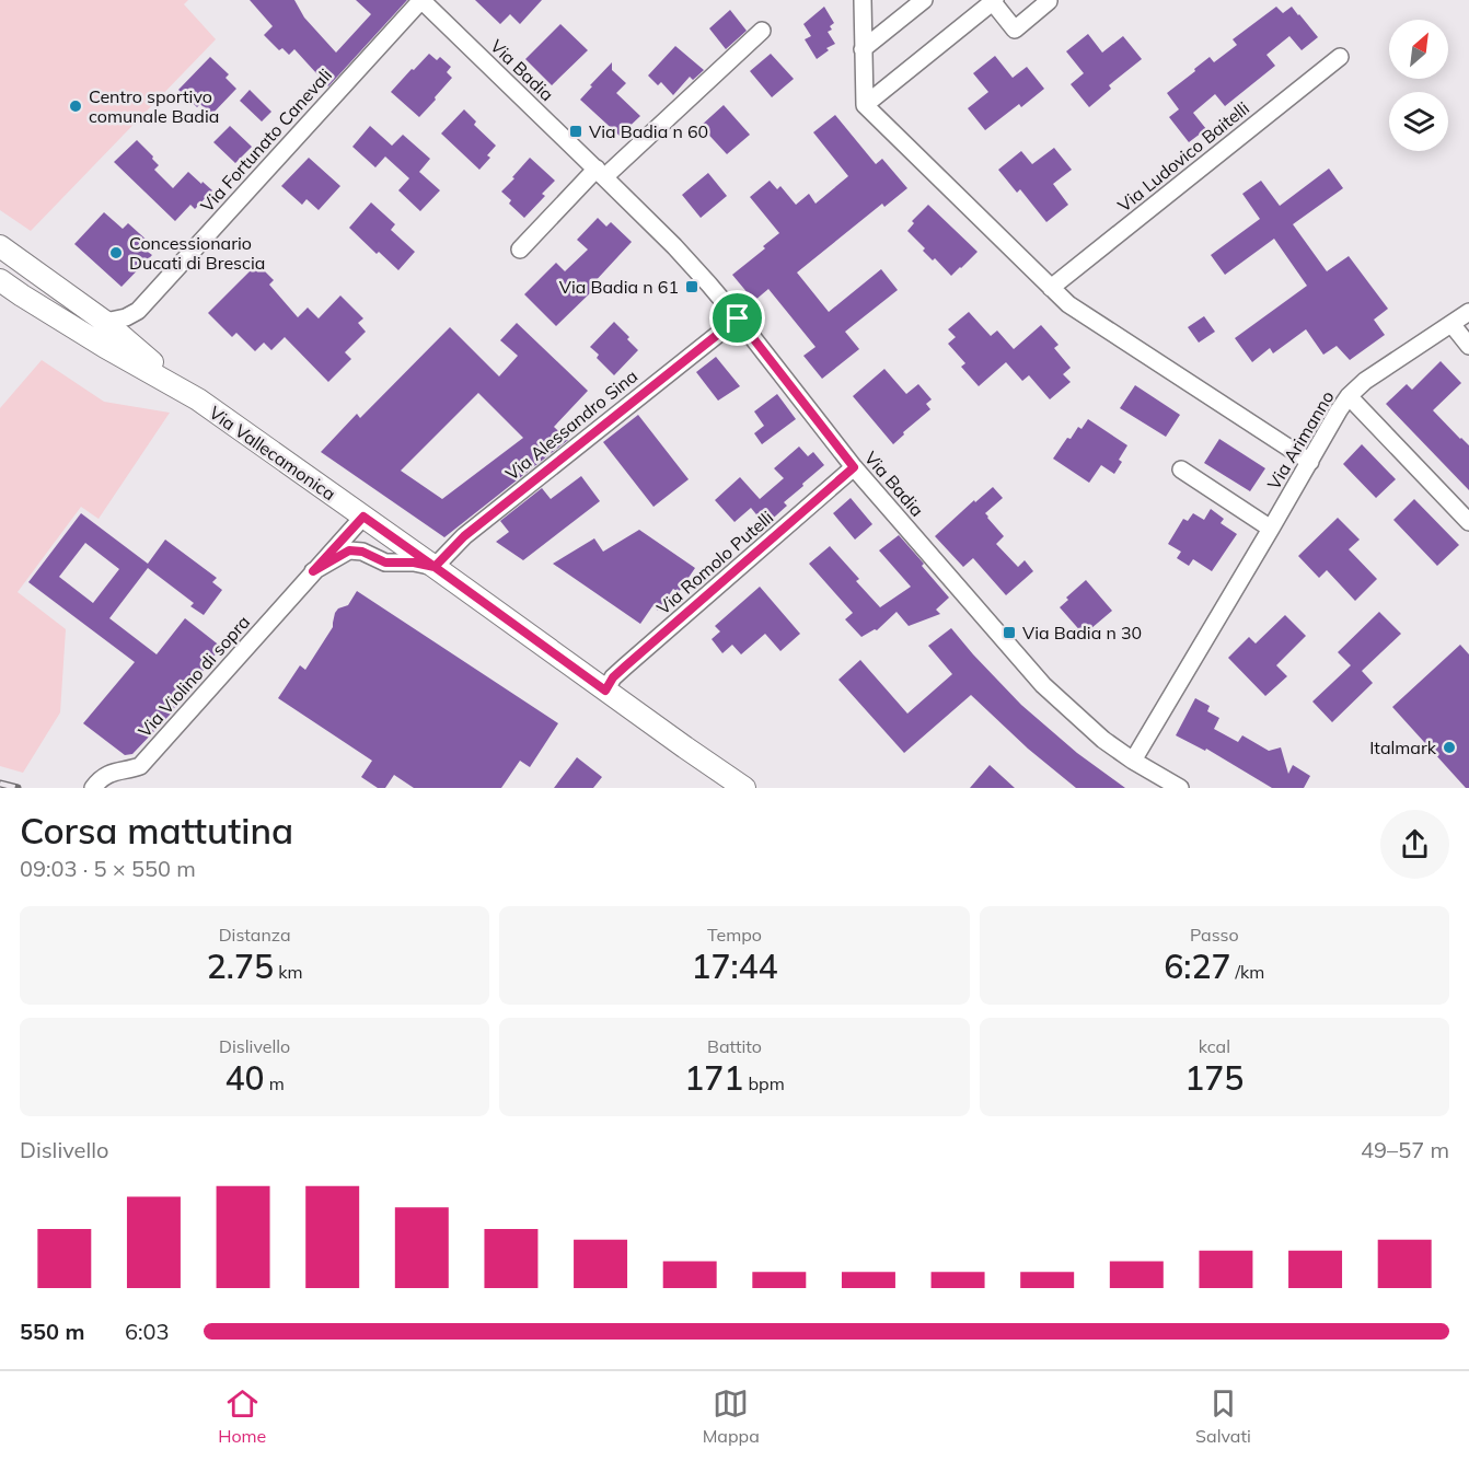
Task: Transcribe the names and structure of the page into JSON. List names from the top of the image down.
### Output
{
  "streets": {
    "main road": ["Via Vallecamonica"],
    "street": [
      "Via Badia",
      "Via Fortunato Canevali",
      "Via Ludovico Baitelli",
      "Via Alessandro Sina",
      "Via Arimanno",
      "Via Romolo Putelli",
      "Via Violino di sopra"
    ]
  },
  "crossings": [
    ["Via Badia", "Via Fortunato Canevali"],
    ["Via Badia", "Via Alessandro Sina"],
    ["Via Badia", "Via Arimanno"],
    ["Via Badia", "Via Romolo Putelli"],
    ["Via Fortunato Canevali", "Via Vallecamonica"],
    ["Via Alessandro Sina", "Via Vallecamonica"],
    ["Via Alessandro Sina", "Via Violino di sopra"],
    ["Via Vallecamonica", "Via Romolo Putelli"],
    ["Via Vallecamonica", "Via Violino di sopra"]
  ],
  "places": {
    "other": ["Centro sportivo comunale Badia", "Concessionario Ducati di Brescia", "Italmark"],
    "transit": ["Via Badia n 60", "Via Badia n 61", "Via Badia n 30"]
  },
  "north": "top right",
  "page": {
    "heading": ["Corsa mattutina", "09:03 · 5 × 550 m"],
    "stats": [
      ["Distanza", "2.75 km"],
      ["Tempo", "17:44"],
      ["Passo", "6:27 /km"],
      ["Dislivello", "40 m"],
      ["Battito", "171 bpm"],
      ["kcal", "175"]
    ],
    "chart": ["Dislivello", "49–57 m"],
    "list": [
      {
        "name": "550 m",
        "note": "6:03"
      }
    ],
    "tabs": ["Home", "Mappa", "Salvati"]
  }
}
